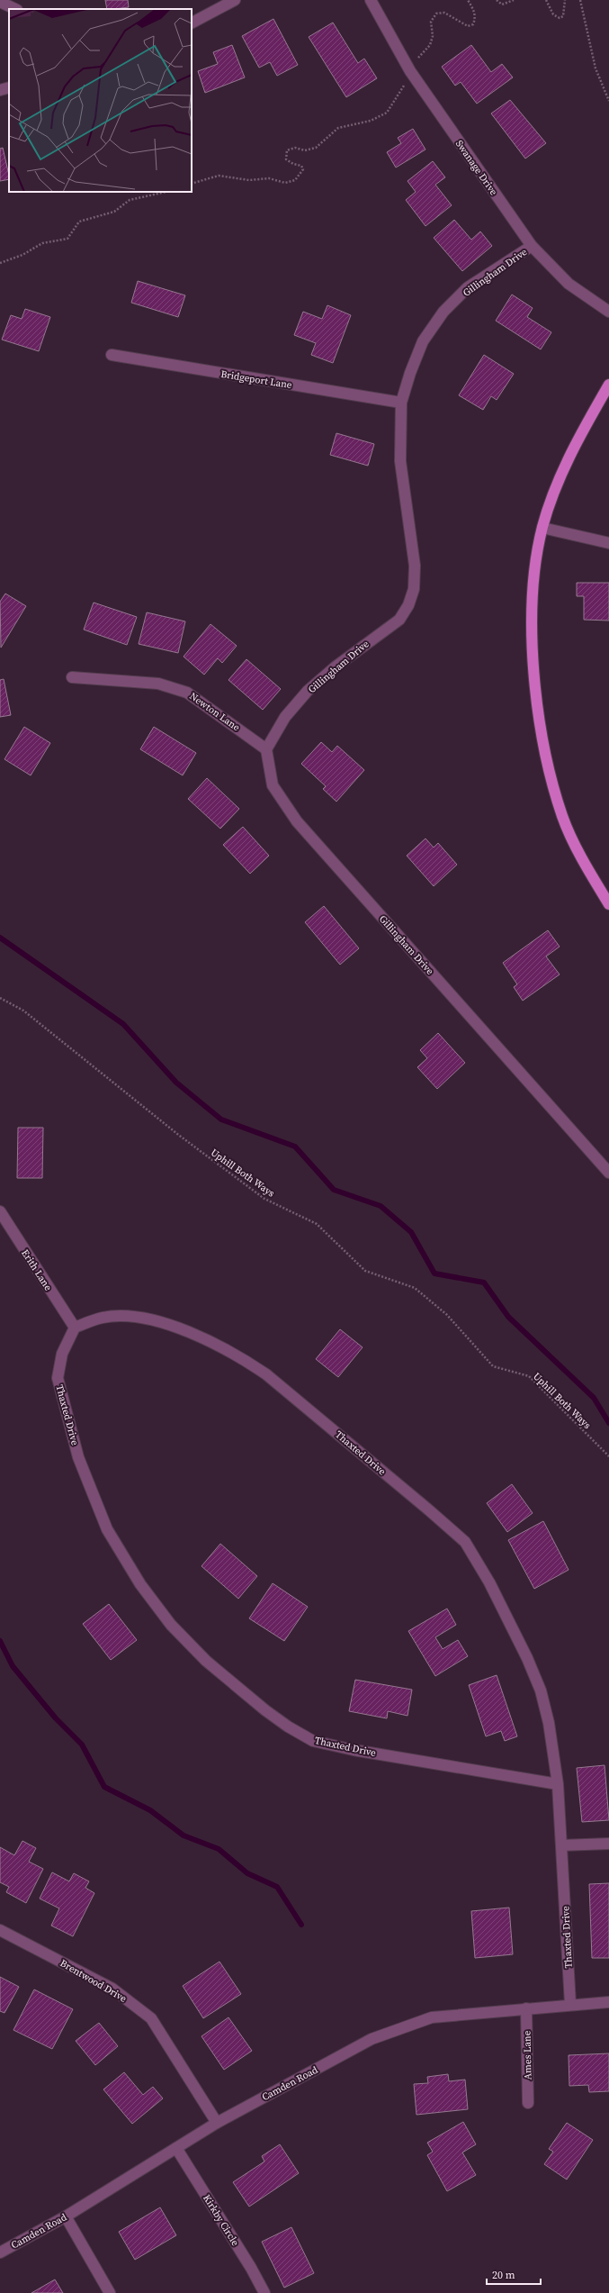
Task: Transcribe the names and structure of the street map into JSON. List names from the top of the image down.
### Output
{
  "streets": {
    "street": [
      "Swanage Drive",
      "Gillingham Drive",
      "Bridgeport Lane",
      "Newton Lane",
      "Erith Lane",
      "Thaxted Drive",
      "Brentwood Drive",
      "Ames Lane",
      "Camden Road",
      "Kirkby Circle"
    ],
    "path": ["Uphill Both Ways"]
  },
  "crossings": [
    ["Swanage Drive", "Gillingham Drive"],
    ["Gillingham Drive", "Bridgeport Lane"],
    ["Gillingham Drive", "Newton Lane"],
    ["Erith Lane", "Thaxted Drive"],
    ["Thaxted Drive", "Camden Road"],
    ["Brentwood Drive", "Camden Road"],
    ["Ames Lane", "Camden Road"],
    ["Camden Road", "Kirkby Circle"]
  ],
  "scale_bar": "20 m"
}
